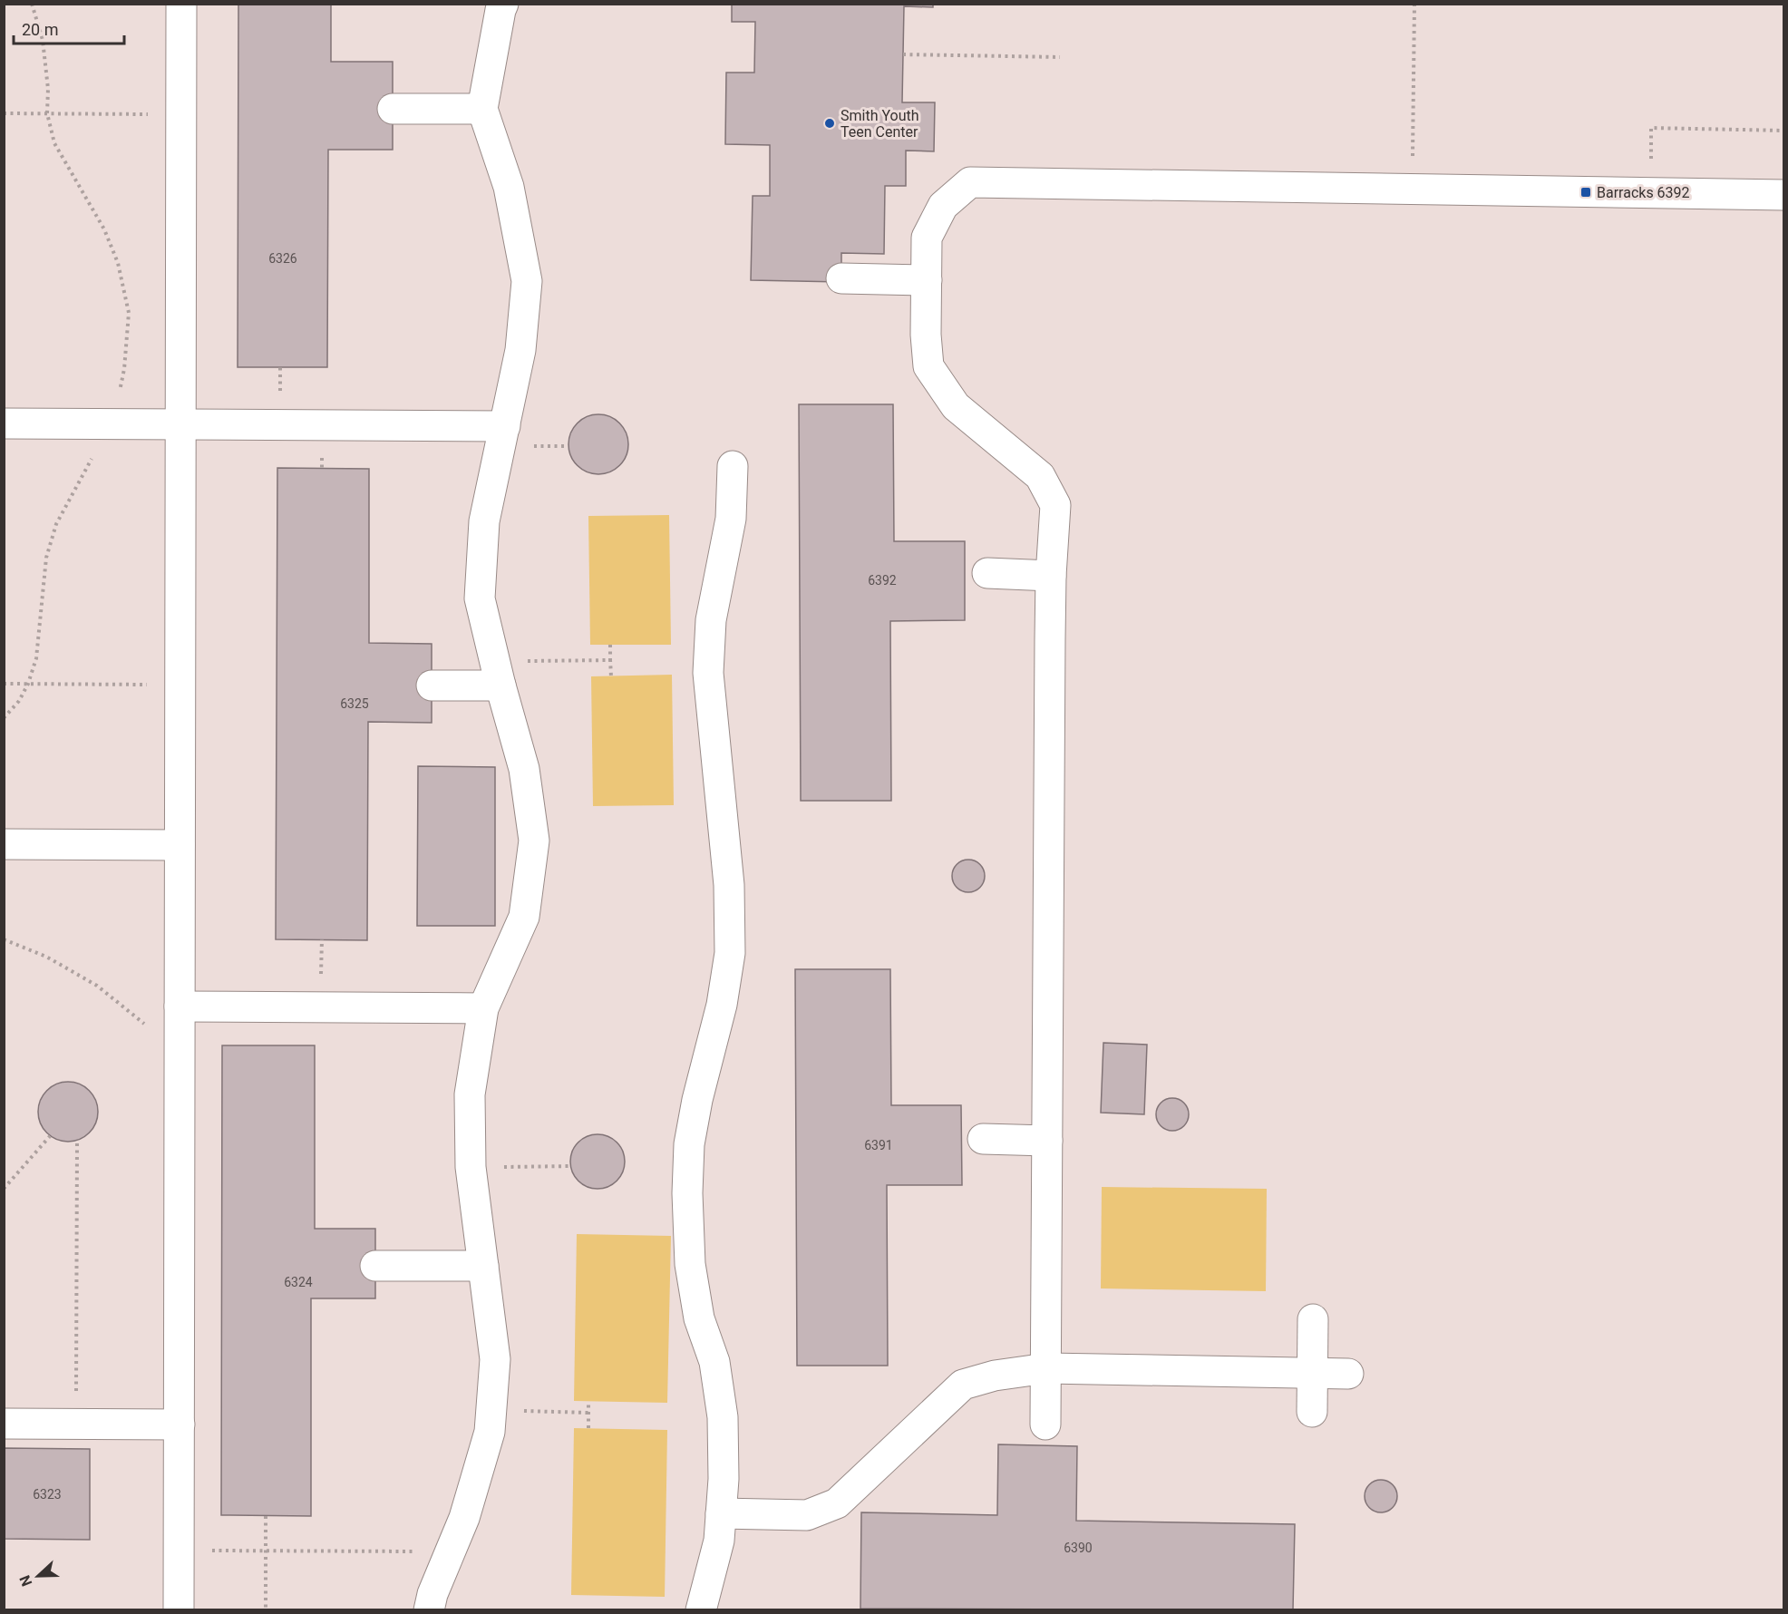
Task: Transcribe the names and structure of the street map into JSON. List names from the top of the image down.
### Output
{
  "places": {
    "other": ["Smith Youth Teen Center"],
    "transit": ["Barracks 6392"]
  },
  "house_numbers": [
    "6326",
    "6392",
    "6325",
    "6391",
    "6324",
    "6323",
    "6390"
  ],
  "scale_bar": "20 m",
  "north": "left"
}
